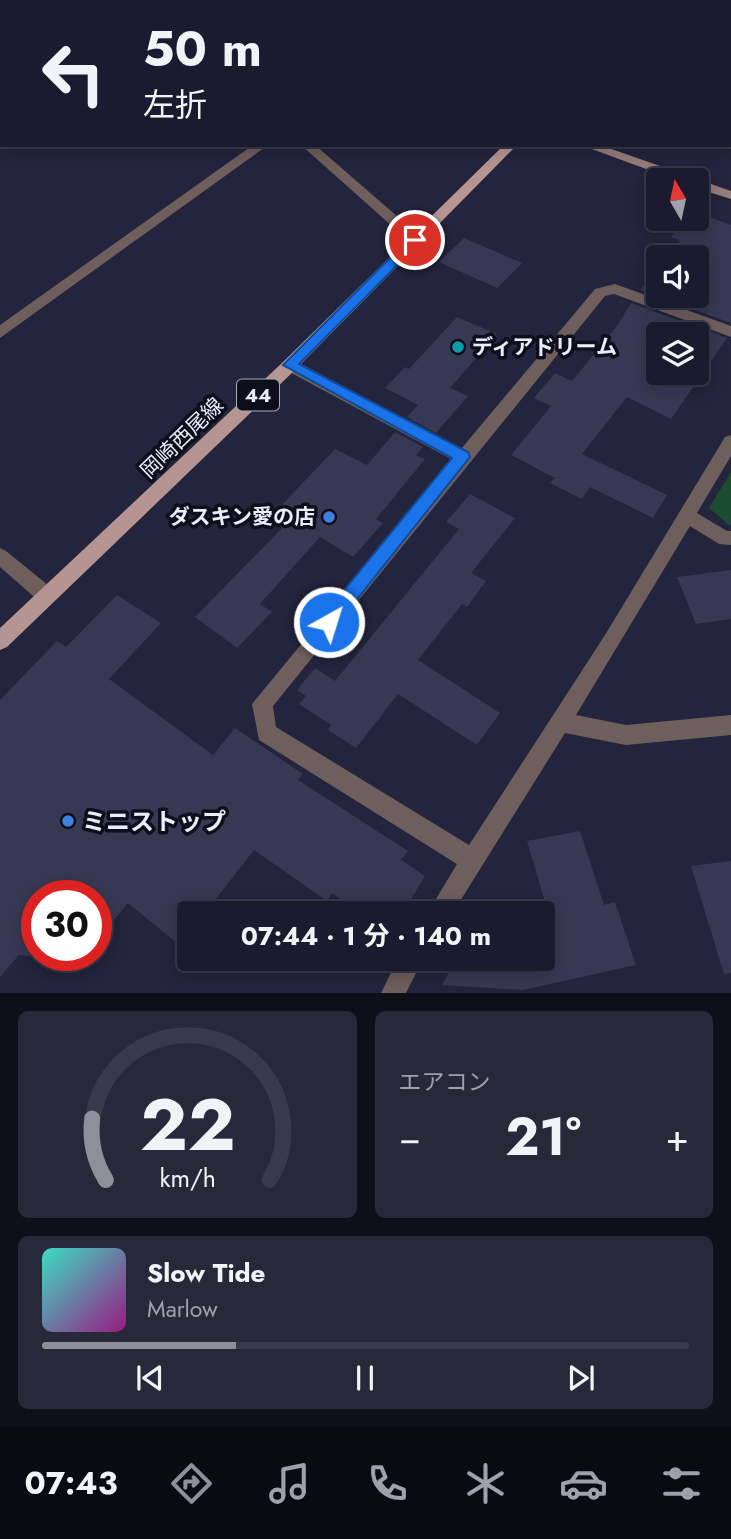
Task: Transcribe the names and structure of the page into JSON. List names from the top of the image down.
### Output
{
  "streets": {
    "main road": ["44", "岡崎西尾線"]
  },
  "places": ["ディアドリーム", "ダスキン愛の店", "ミニストップ"],
  "north": "top",
  "page": {
    "turn": ["50 m", "左折"],
    "limit": "30",
    "trip": "07:44 · 1 分 · 140 m",
    "tile": "エアコン",
    "heat": ["−", "21°", "+"],
    "song": ["Slow Tide", "Marlow"],
    "tabs": "07:43",
    "gauge": ["22", "km/h"]
  }
}
